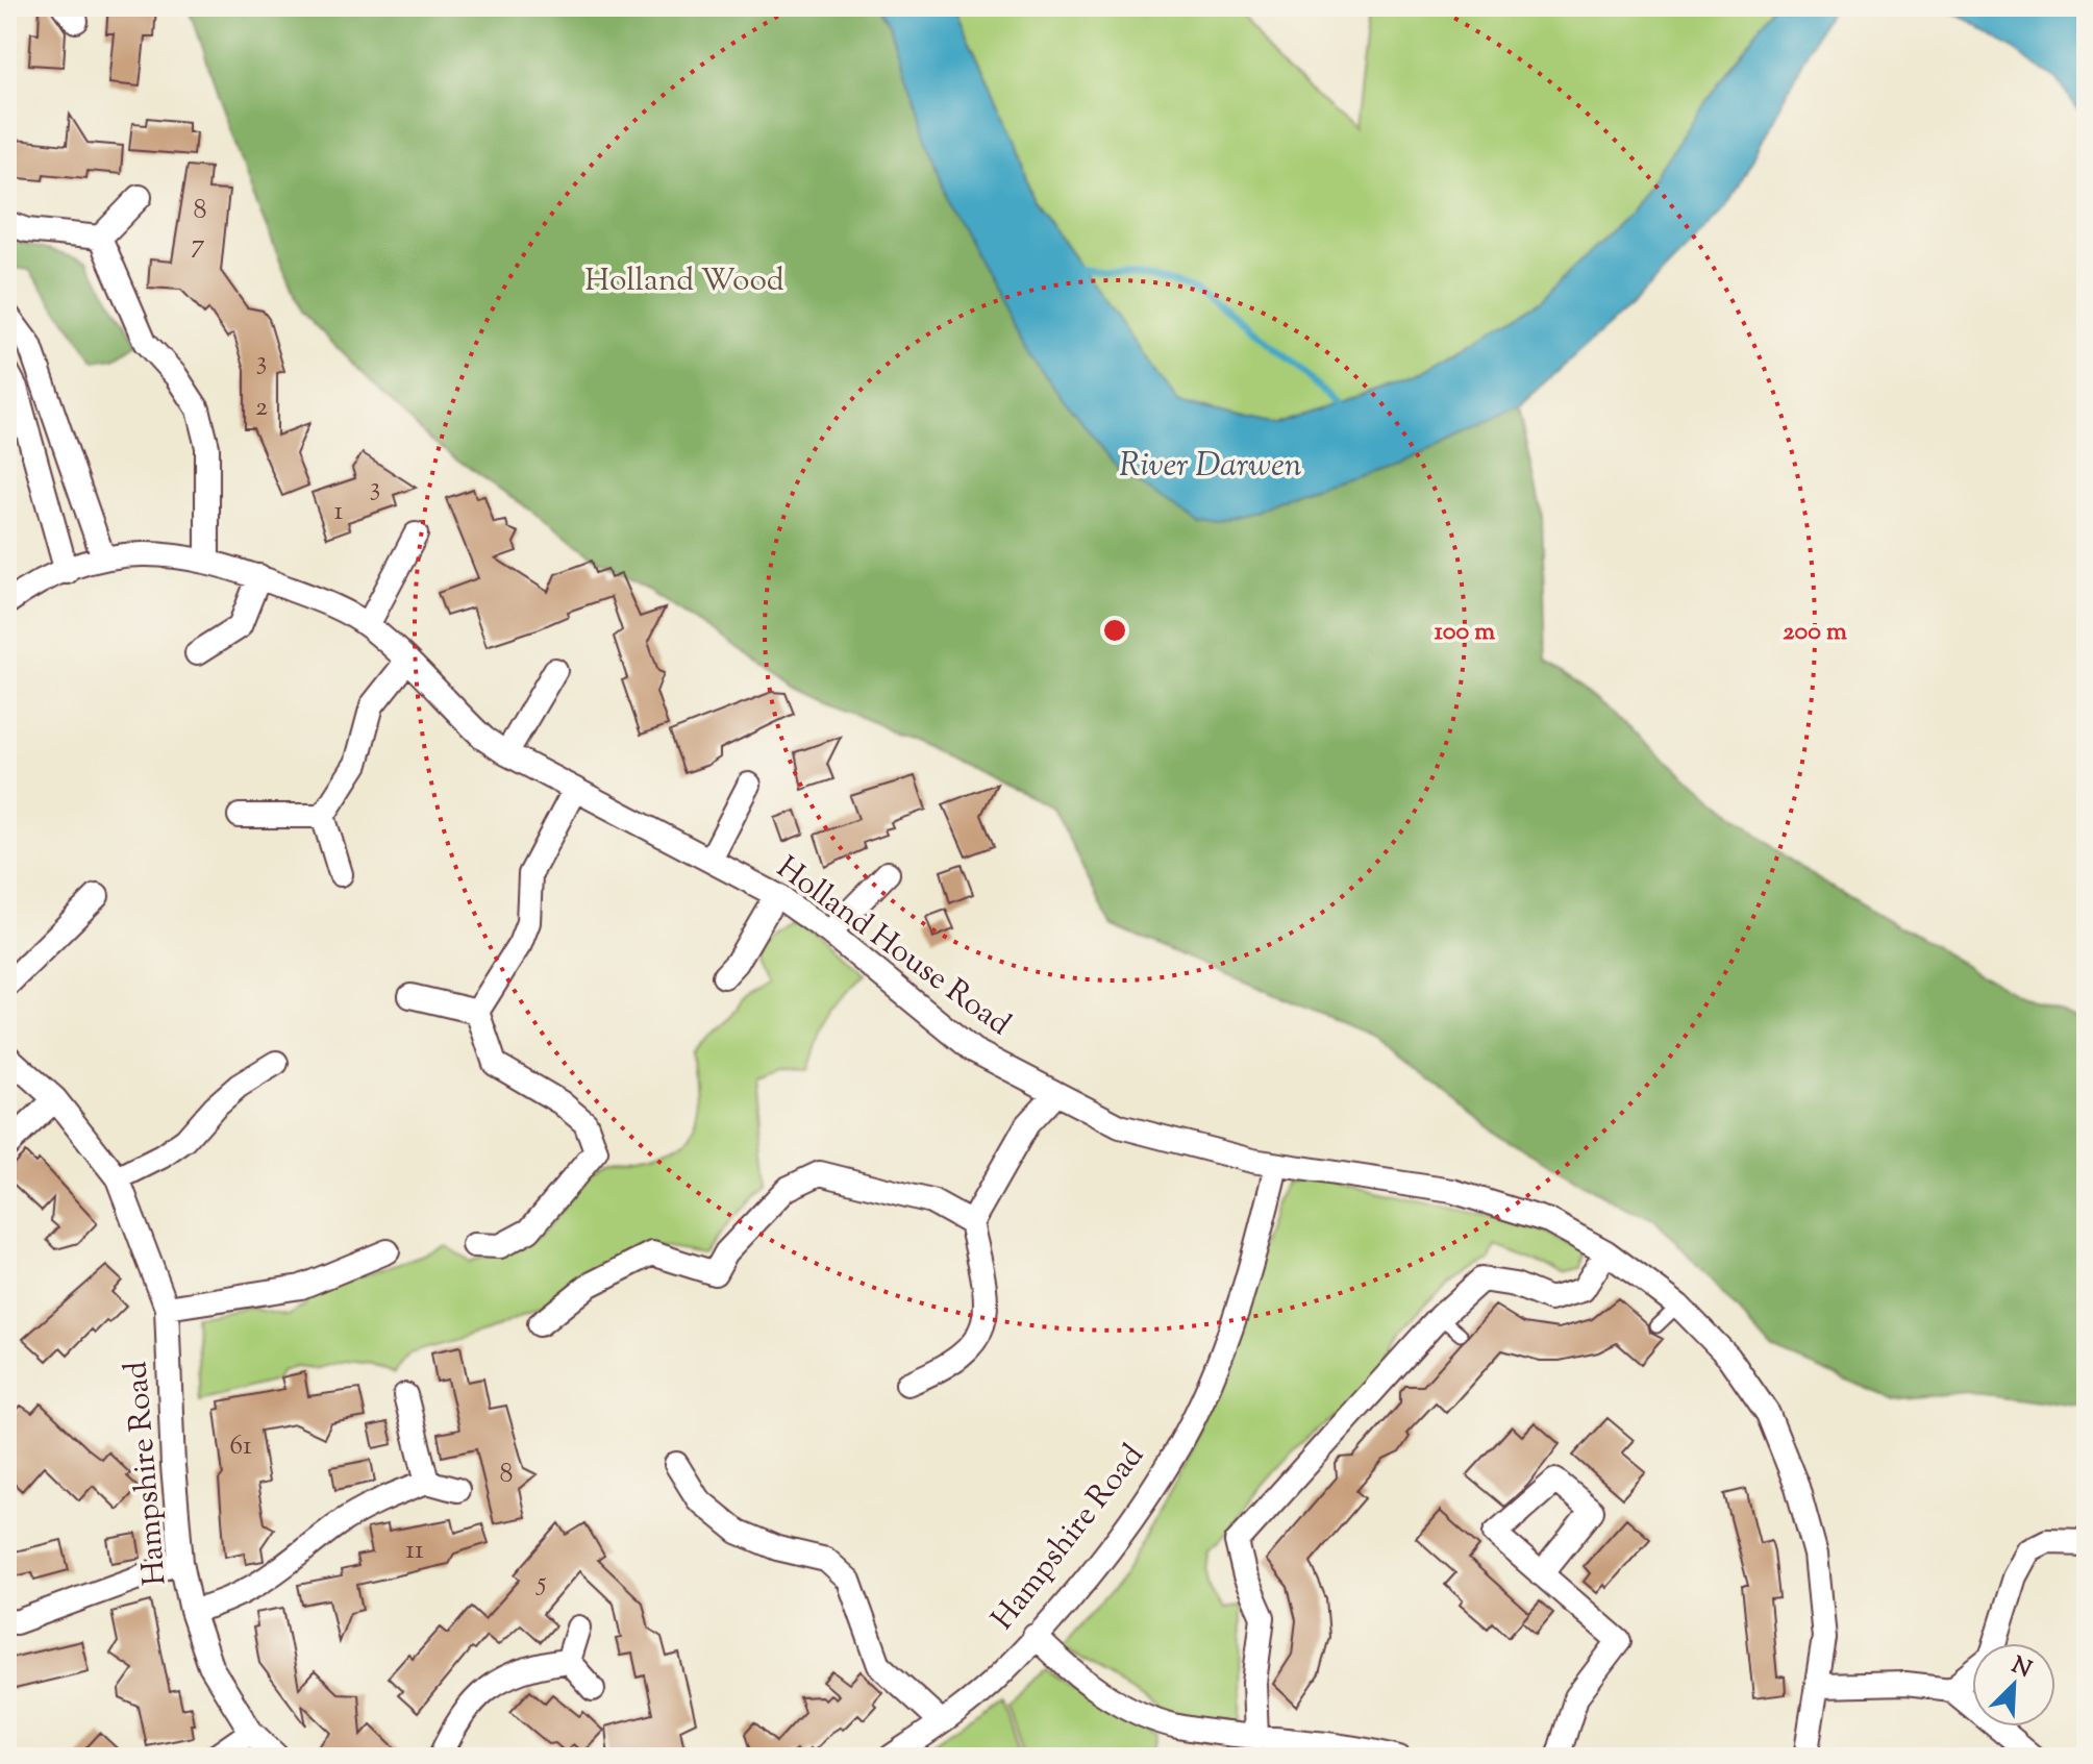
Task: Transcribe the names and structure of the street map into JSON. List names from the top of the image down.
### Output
{
  "streets": {
    "street": ["Holland House Road", "Hampshire Road"]
  },
  "crossings": [
    ["Holland House Road", "Hampshire Road"]
  ],
  "water": ["River Darwen"],
  "parks": ["Holland Wood"],
  "house_numbers": [
    "8",
    "7",
    "3",
    "2",
    "3",
    "1",
    "61",
    "8",
    "11",
    "5"
  ],
  "north": "top right",
  "rings": ["100 m", "200 m"]
}
